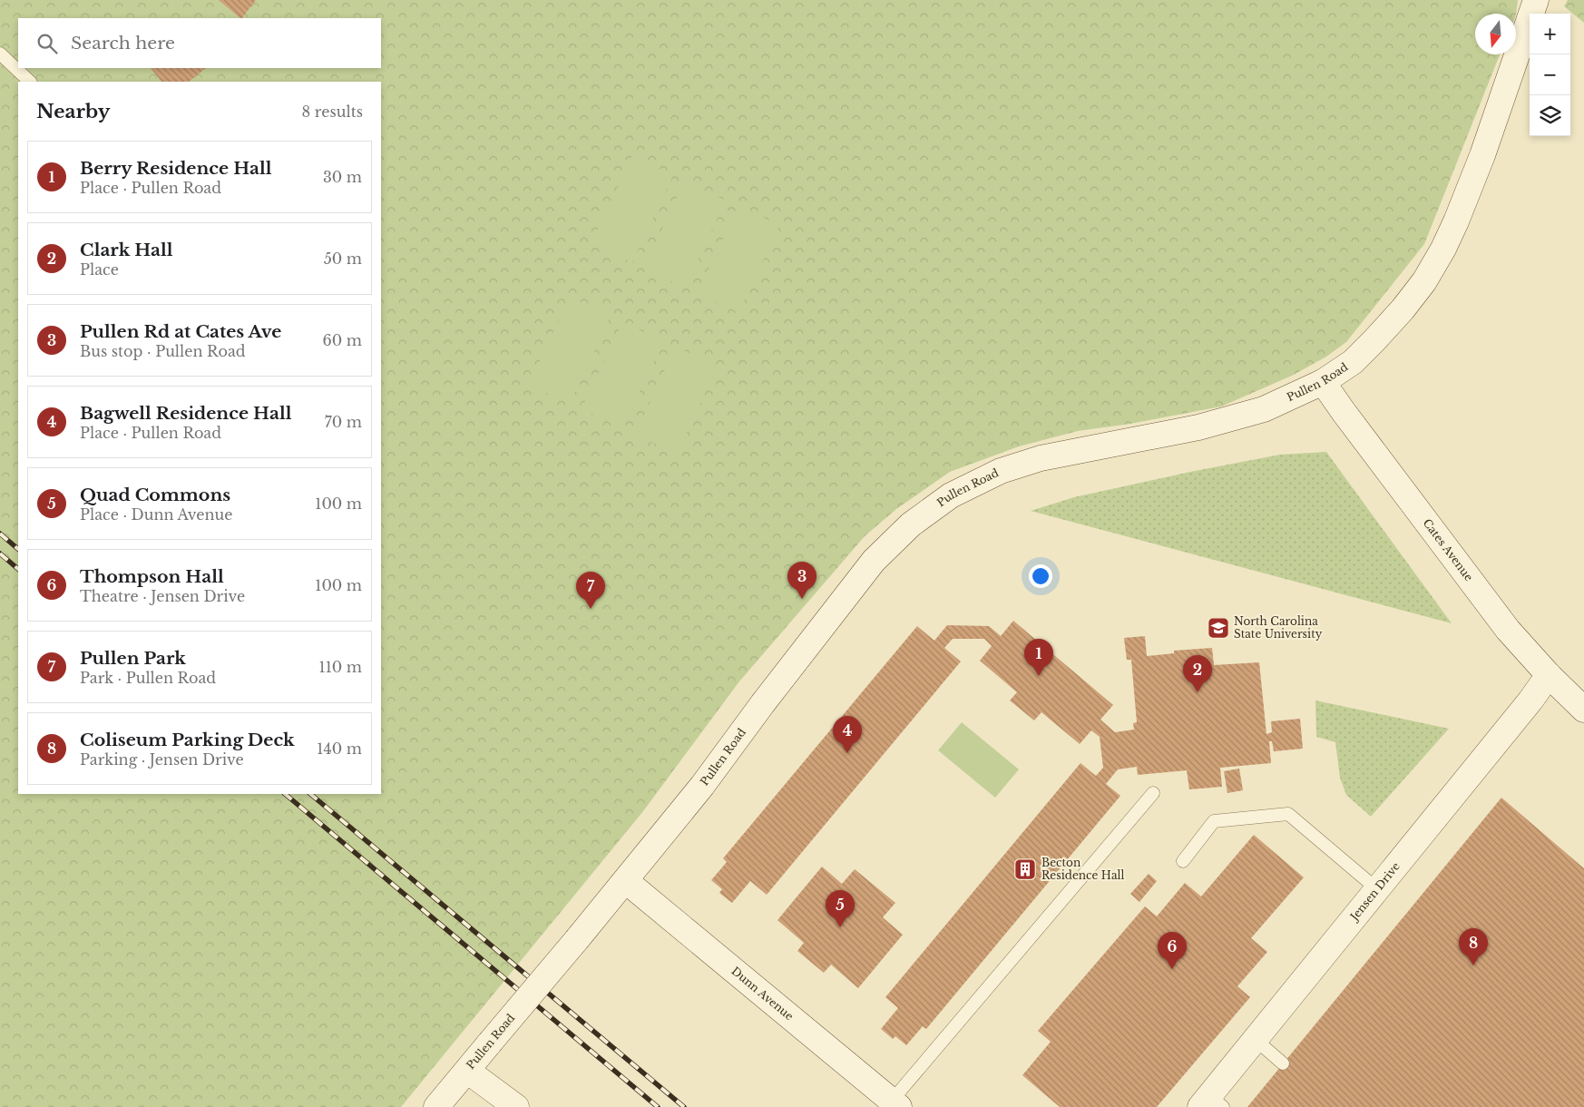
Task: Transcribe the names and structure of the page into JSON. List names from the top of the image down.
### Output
{
  "streets": {
    "main road": [
      "Pullen Road",
      "Cates Avenue",
      "Jensen Drive",
      "Dunn Avenue"
    ]
  },
  "crossings": [
    ["Pullen Road", "Cates Avenue"],
    ["Pullen Road", "Dunn Avenue"],
    ["Cates Avenue", "Jensen Drive"]
  ],
  "places": {
    "school or university": ["North Carolina State University"],
    "building": ["Becton Residence Hall"]
  },
  "north": "bottom",
  "page": {
    "map_buttons": ["+", "−"],
    "search": "Search here",
    "heading": ["Nearby", "8 results"],
    "list": [
      {
        "mark": "1",
        "name": "Berry Residence Hall",
        "note": "Place · Pullen Road",
        "value": "30 m"
      },
      {
        "mark": "2",
        "name": "Clark Hall",
        "note": "Place",
        "value": "50 m"
      },
      {
        "mark": "3",
        "name": "Pullen Rd at Cates Ave",
        "note": "Bus stop · Pullen Road",
        "value": "60 m"
      },
      {
        "mark": "4",
        "name": "Bagwell Residence Hall",
        "note": "Place · Pullen Road",
        "value": "70 m"
      },
      {
        "mark": "5",
        "name": "Quad Commons",
        "note": "Place · Dunn Avenue",
        "value": "100 m"
      },
      {
        "mark": "6",
        "name": "Thompson Hall",
        "note": "Theatre · Jensen Drive",
        "value": "100 m"
      },
      {
        "mark": "7",
        "name": "Pullen Park",
        "note": "Park · Pullen Road",
        "value": "110 m"
      },
      {
        "mark": "8",
        "name": "Coliseum Parking Deck",
        "note": "Parking · Jensen Drive",
        "value": "140 m"
      }
    ],
    "pins": [
      "3",
      "7",
      "1",
      "2",
      "4",
      "5",
      "8",
      "6"
    ]
  }
}
